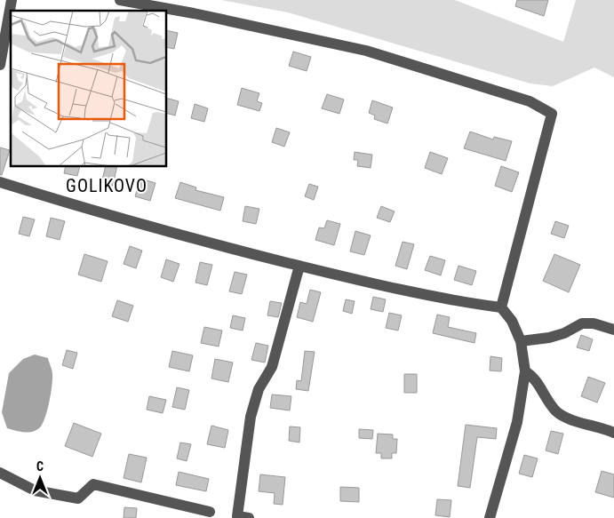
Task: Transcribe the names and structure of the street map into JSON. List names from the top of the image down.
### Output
{
  "districts": ["GOLIKOVO"],
  "north": "top"
}
